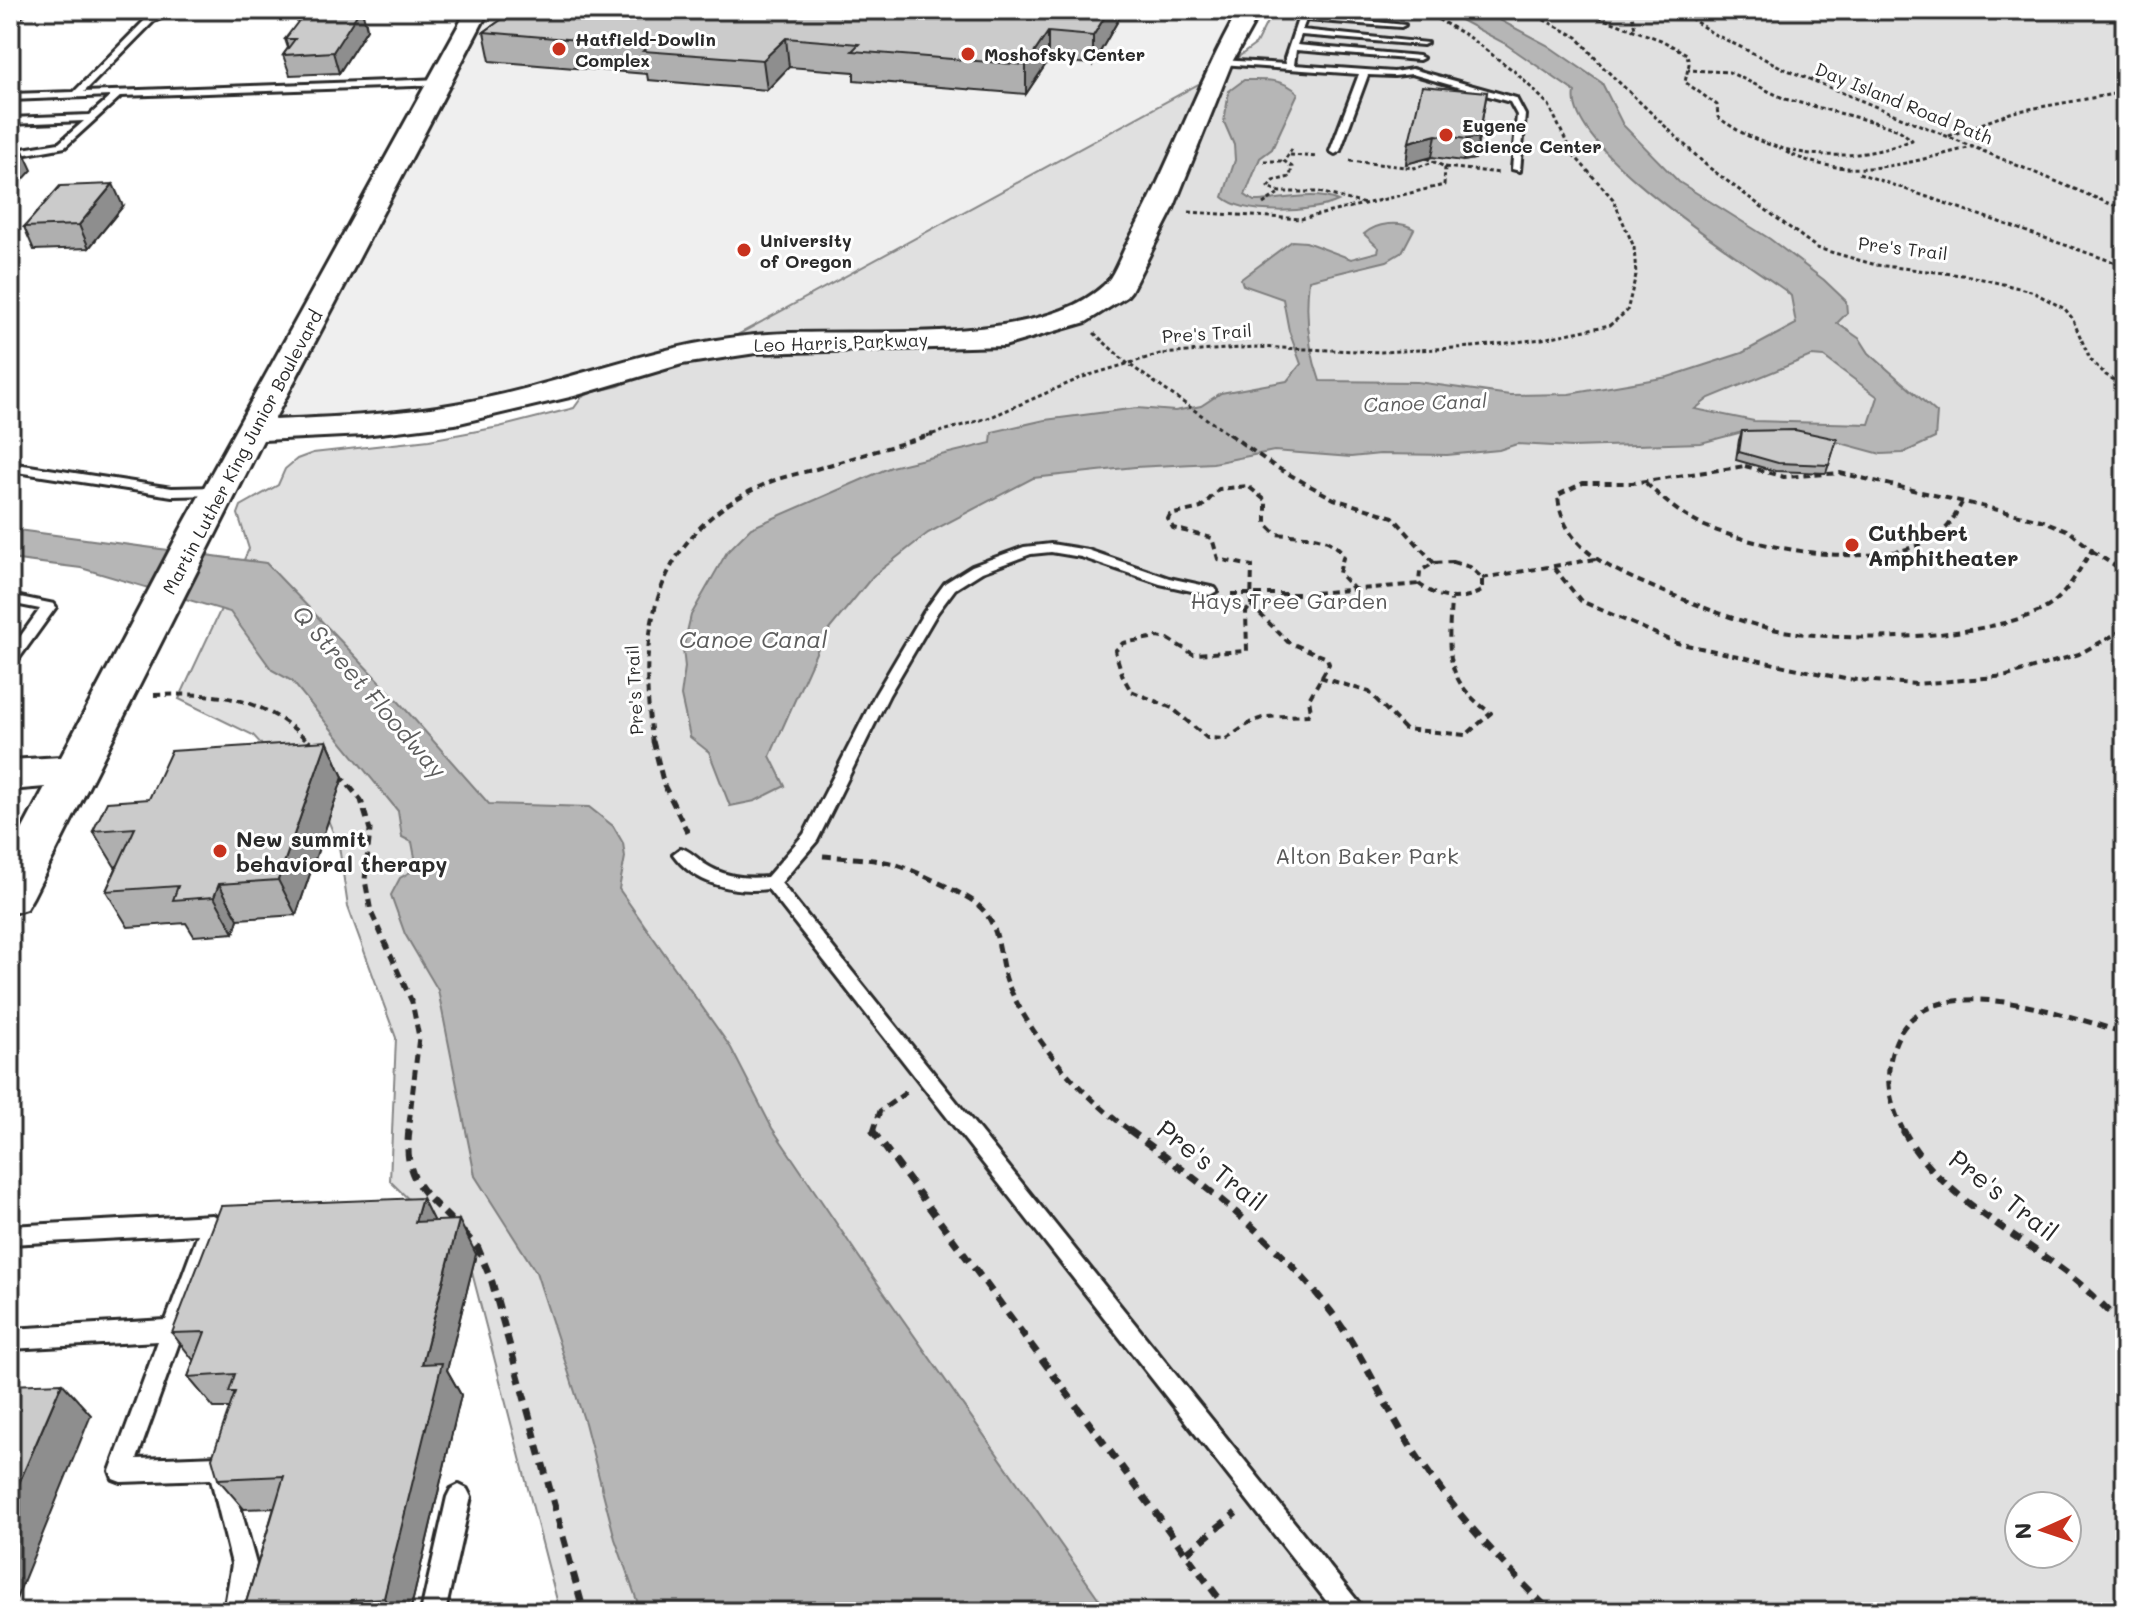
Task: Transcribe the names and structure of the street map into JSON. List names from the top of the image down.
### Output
{
  "streets": {
    "street": ["Leo Harris Parkway", "Martin Luther King Junior Boulevard"],
    "path": ["Day Island Road Path", "Pre's Trail"]
  },
  "crossings": [
    ["Leo Harris Parkway", "Martin Luther King Junior Boulevard"]
  ],
  "water": ["Canoe Canal", "Q Street Floodway"],
  "parks": ["Hays Tree Garden", "Alton Baker Park"],
  "places": [
    "Hatfield-Dowlin Complex",
    "Moshofsky Center",
    "Eugene Science Center",
    "University of Oregon",
    "Cuthbert Amphitheater",
    "New summit behavioral therapy"
  ],
  "north": "left"
}
